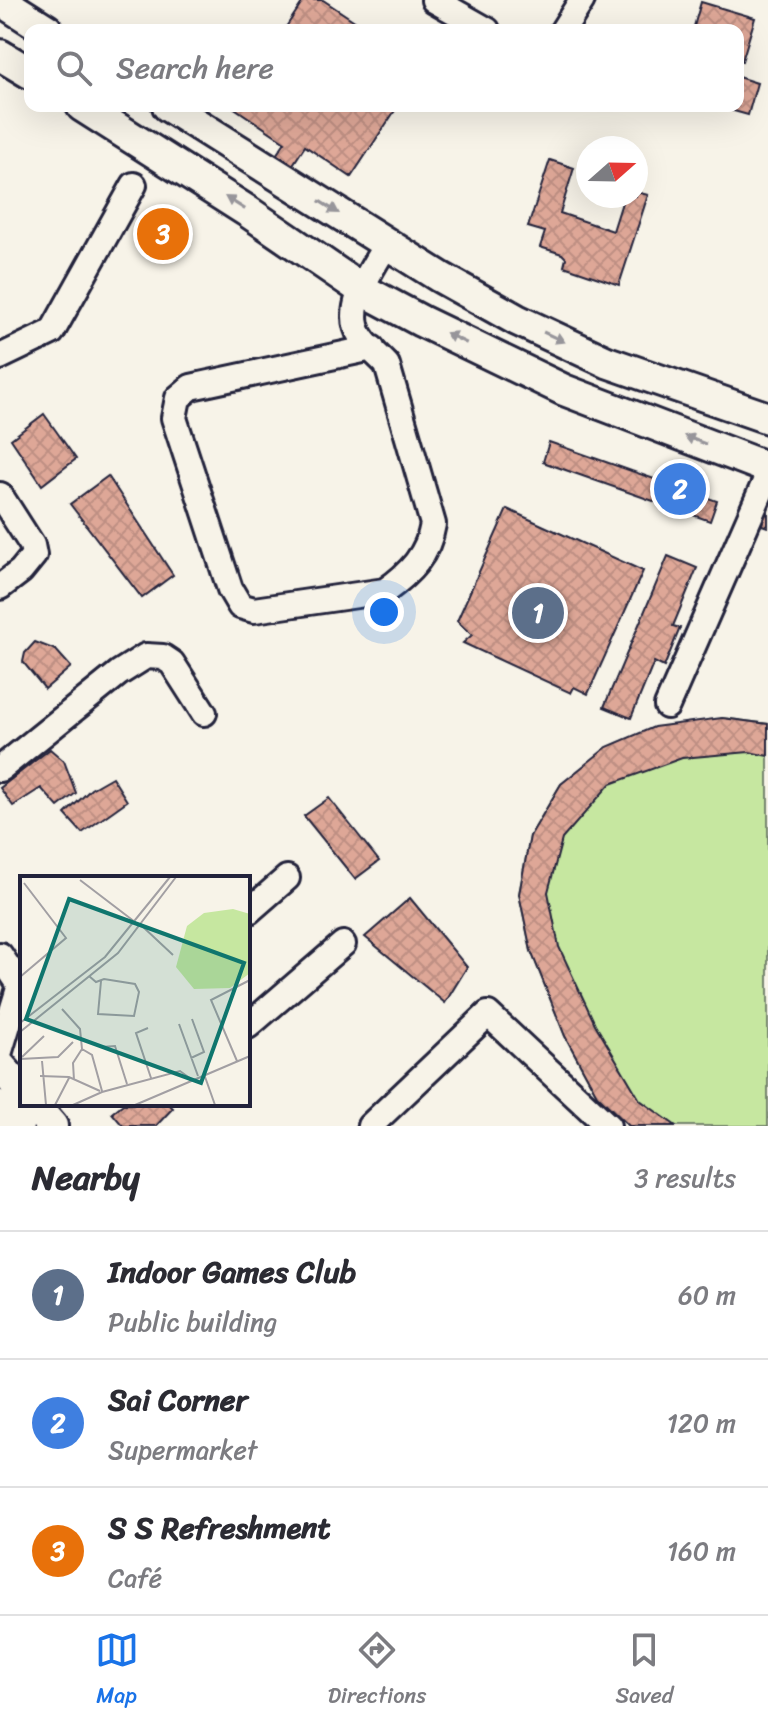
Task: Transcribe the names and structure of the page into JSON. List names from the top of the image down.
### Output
{
  "north": "right",
  "page": {
    "search": "Search here",
    "pins": ["3", "2", "1"],
    "heading": ["Nearby", "3 results"],
    "list": [
      {
        "mark": "1",
        "name": "Indoor Games Club",
        "note": "Public building",
        "value": "60 m"
      },
      {
        "mark": "2",
        "name": "Sai Corner",
        "note": "Supermarket",
        "value": "120 m"
      },
      {
        "mark": "3",
        "name": "S S Refreshment",
        "note": "Café",
        "value": "160 m"
      }
    ],
    "nav": ["Map", "Directions", "Saved"]
  }
}
